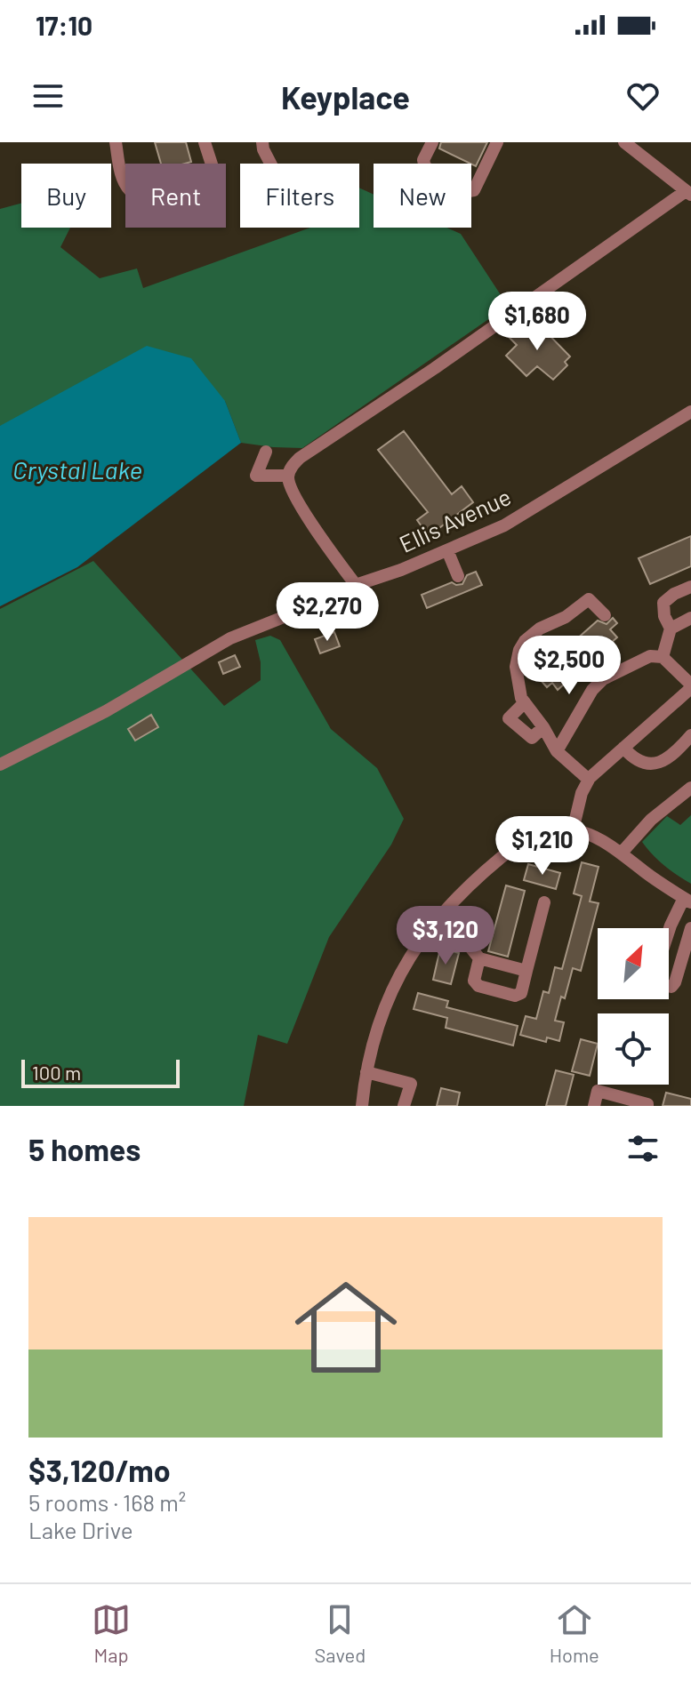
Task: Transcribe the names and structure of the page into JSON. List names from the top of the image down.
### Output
{
  "streets": {
    "street": ["Ellis Avenue"]
  },
  "water": ["Crystal Lake"],
  "scale_bar": "100 m",
  "north": "top right",
  "page": {
    "status": "17:10",
    "header": "Keyplace",
    "chip": [
      "Buy",
      "Rent",
      "Filters",
      "New"
    ],
    "price": [
      "$1,680",
      "$2,270",
      "$2,500",
      "$1,210",
      "$3,120"
    ],
    "scale": "100 m",
    "heading": "5 homes",
    "list": [
      {
        "name": "$3,120/mo",
        "note": "5 rooms · 168 m² · Lake Drive"
      }
    ],
    "tabs": ["Map", "Saved", "Home"]
  }
}
